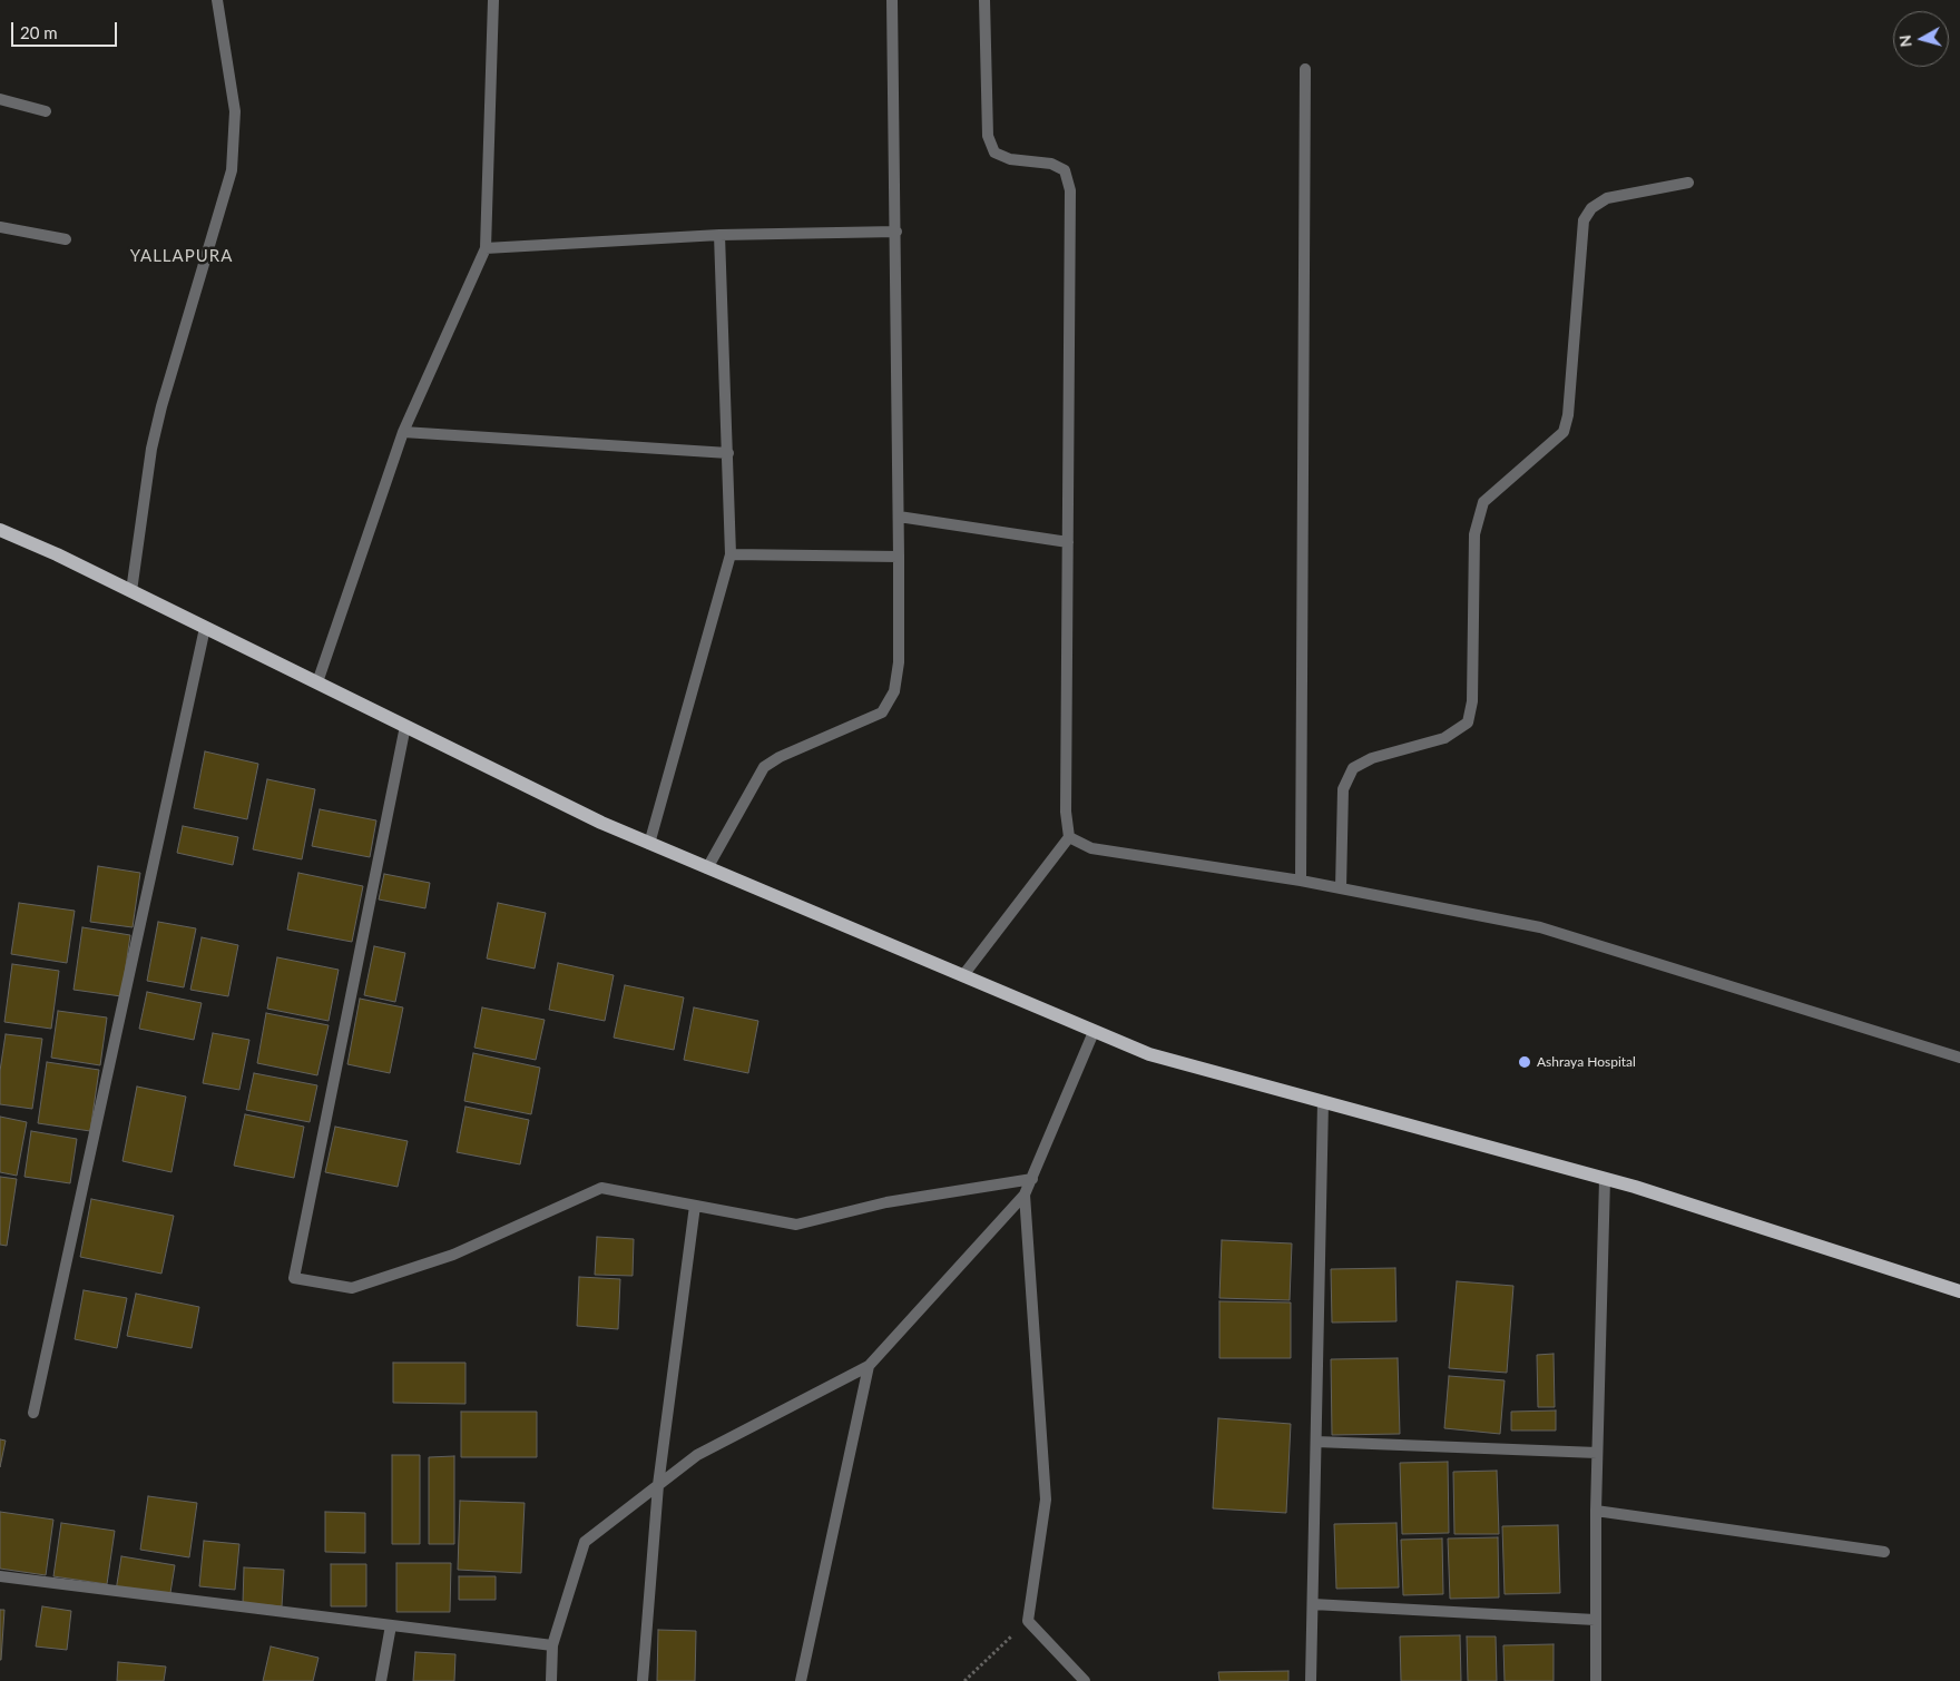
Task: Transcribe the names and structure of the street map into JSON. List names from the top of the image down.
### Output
{
  "districts": ["YALLAPURA"],
  "places": ["Ashraya Hospital"],
  "scale_bar": "20 m",
  "north": "left"
}
